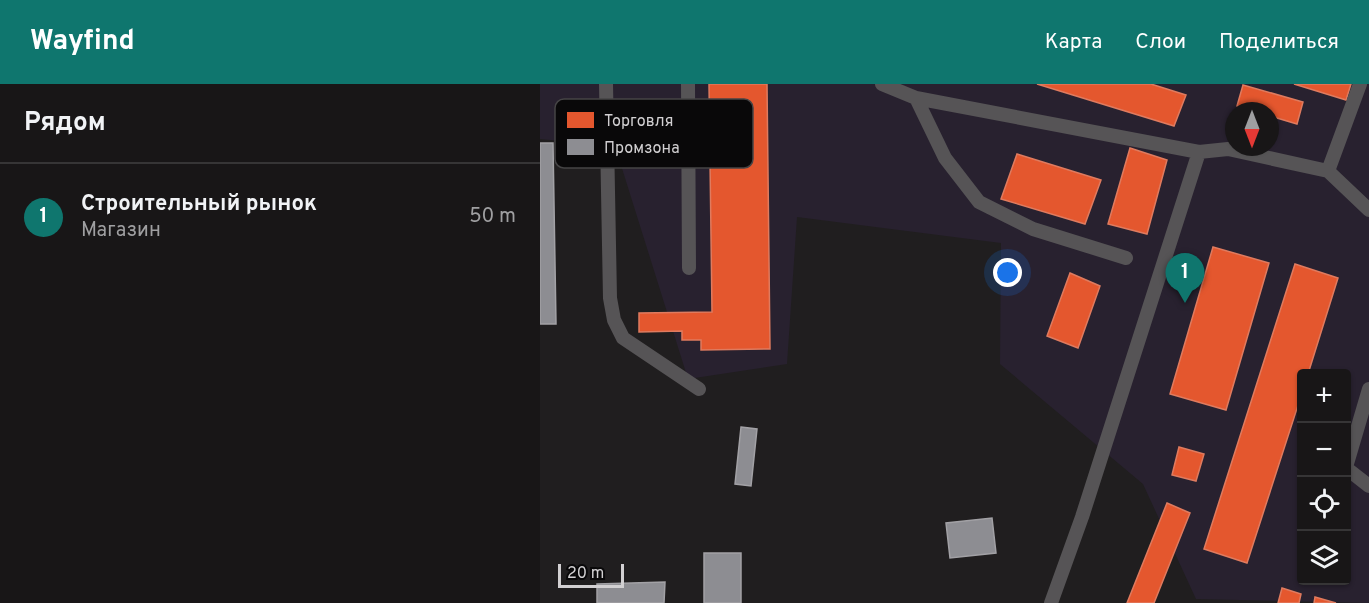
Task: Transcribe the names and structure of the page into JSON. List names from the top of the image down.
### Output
{
  "legend": ["Торговля", "Промзона"],
  "scale_bar": "20 m",
  "north": "bottom",
  "page": {
    "header": "Wayfind",
    "nav": ["Карта", "Слои", "Поделиться"],
    "heading": "Рядом",
    "list": [
      {
        "mark": "1",
        "name": "Строительный рынок",
        "note": "Магазин",
        "value": "50 m"
      }
    ],
    "pins": "1",
    "map_buttons": ["+", "−"],
    "scale": "20 m"
  }
}
